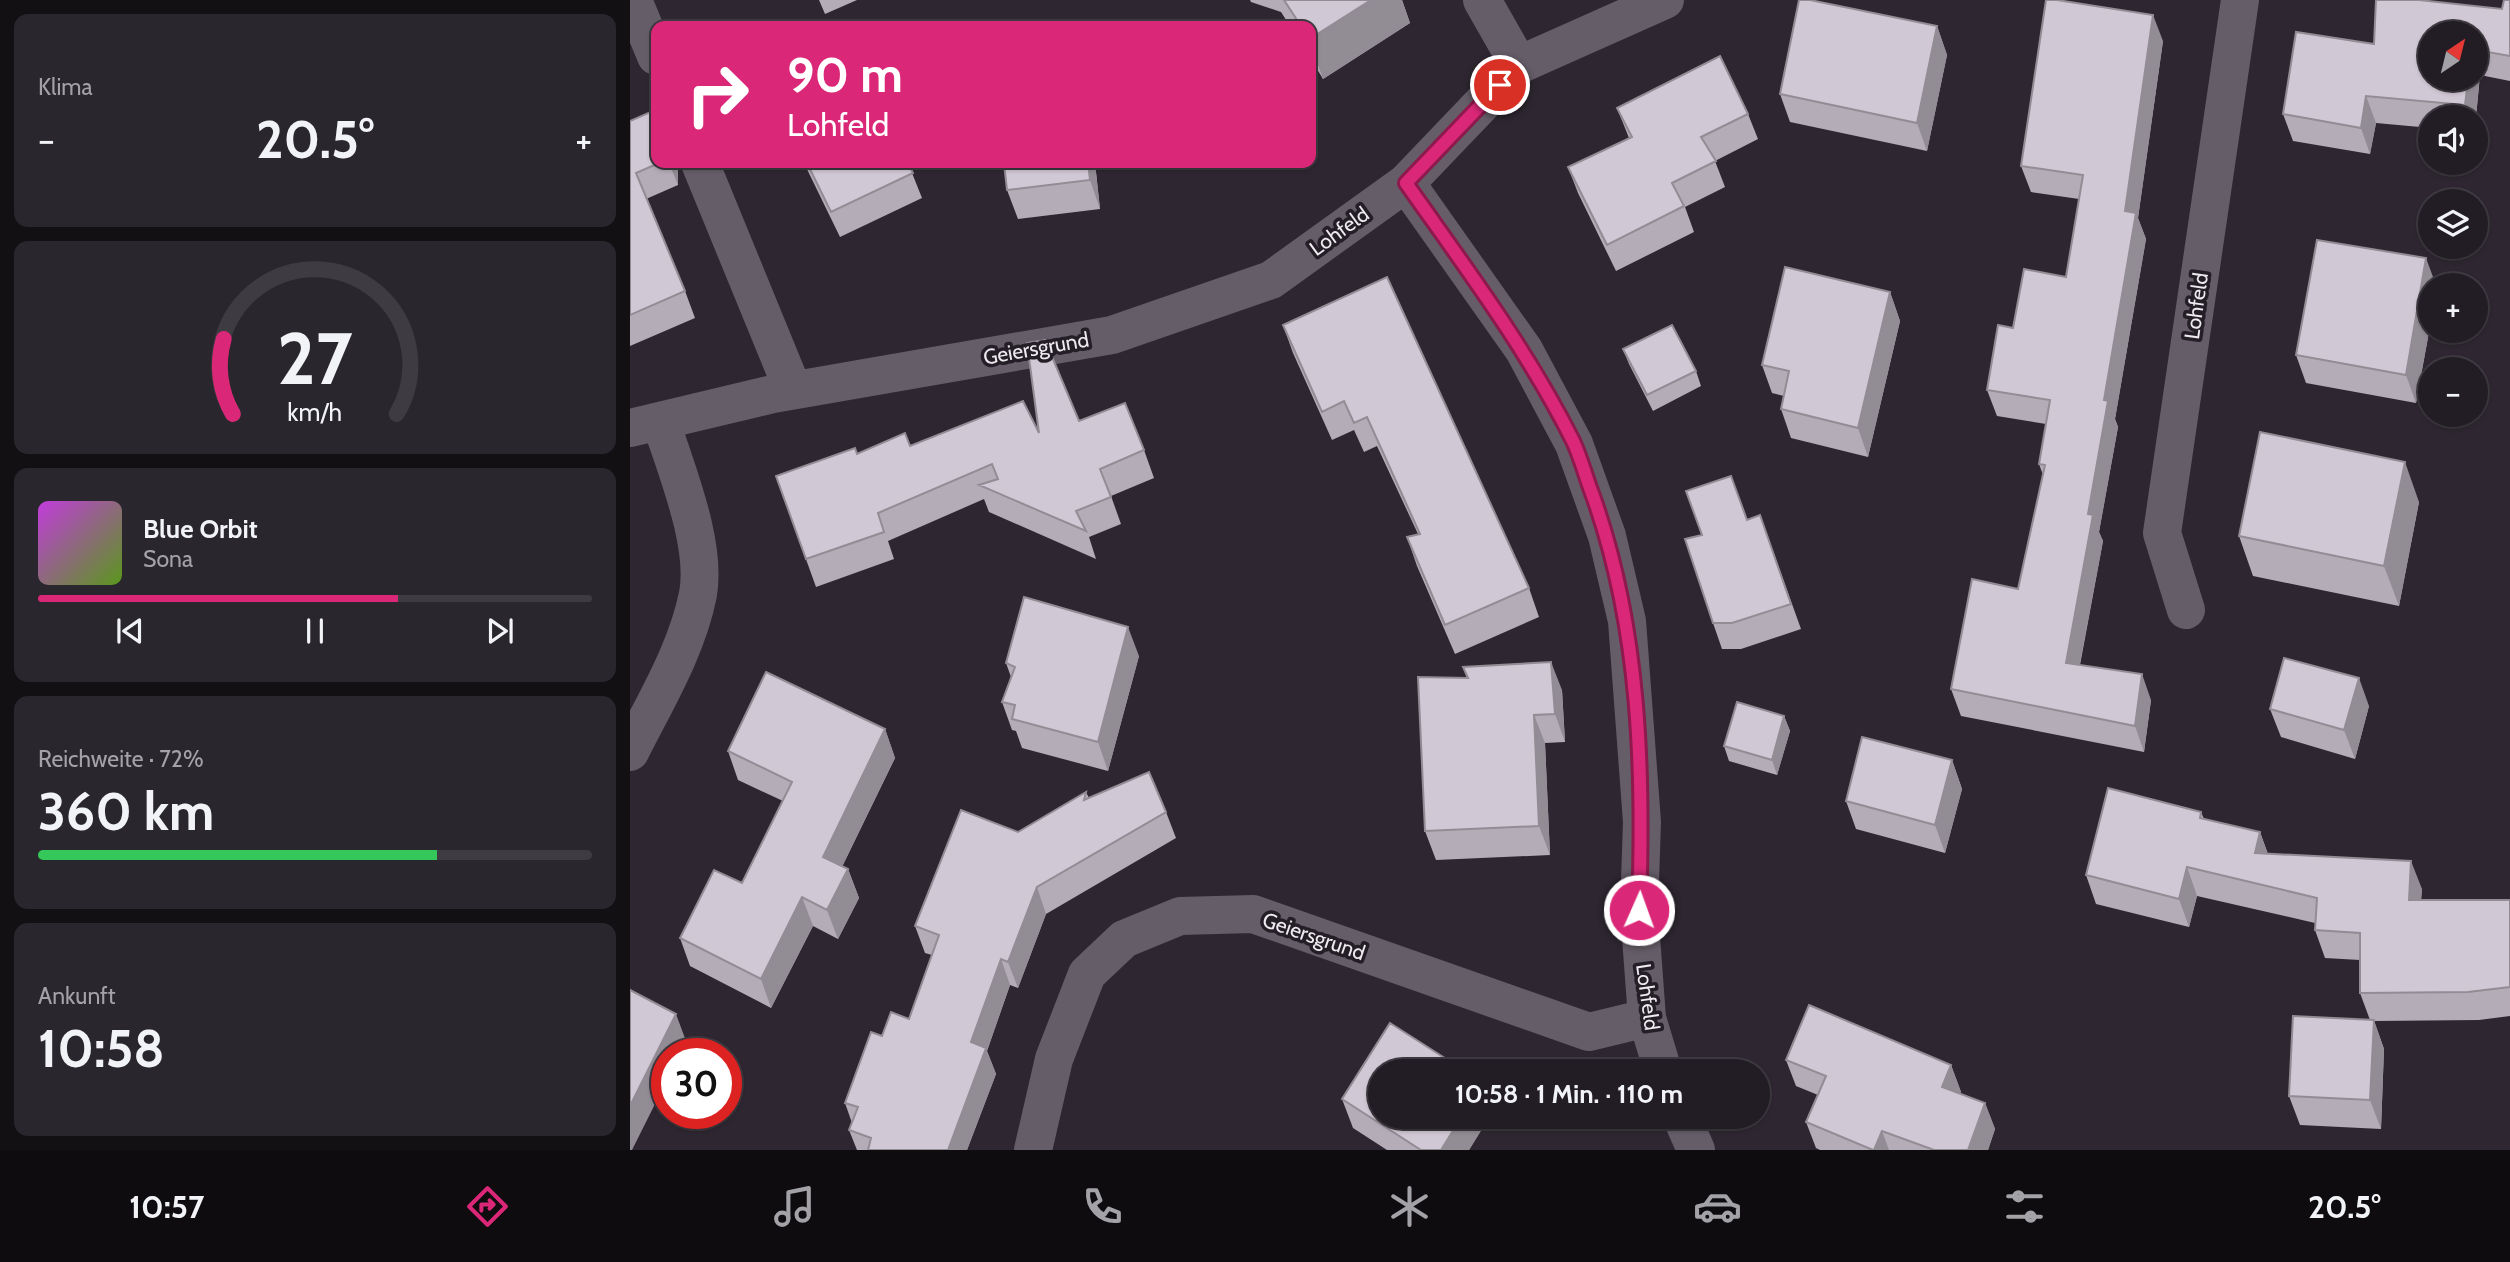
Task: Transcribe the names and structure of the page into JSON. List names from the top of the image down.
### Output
{
  "streets": {
    "street": ["Lohfeld", "Geiersgrund"]
  },
  "crossings": [
    ["Lohfeld", "Geiersgrund"]
  ],
  "north": "top right",
  "page": {
    "tile": [
      "Klima",
      ["Reichweite · 72%", "360 km"],
      ["Ankunft", "10:58"]
    ],
    "map_buttons": ["+", "−"],
    "turn": ["90 m", "Lohfeld"],
    "heat": ["−", "20.5°", "+"],
    "song": ["Blue Orbit", "Sona"],
    "limit": "30",
    "trip": "10:58 · 1 Min. · 110 m",
    "tabs": ["10:57", "20.5°"],
    "gauge": ["27", "km/h"]
  }
}
